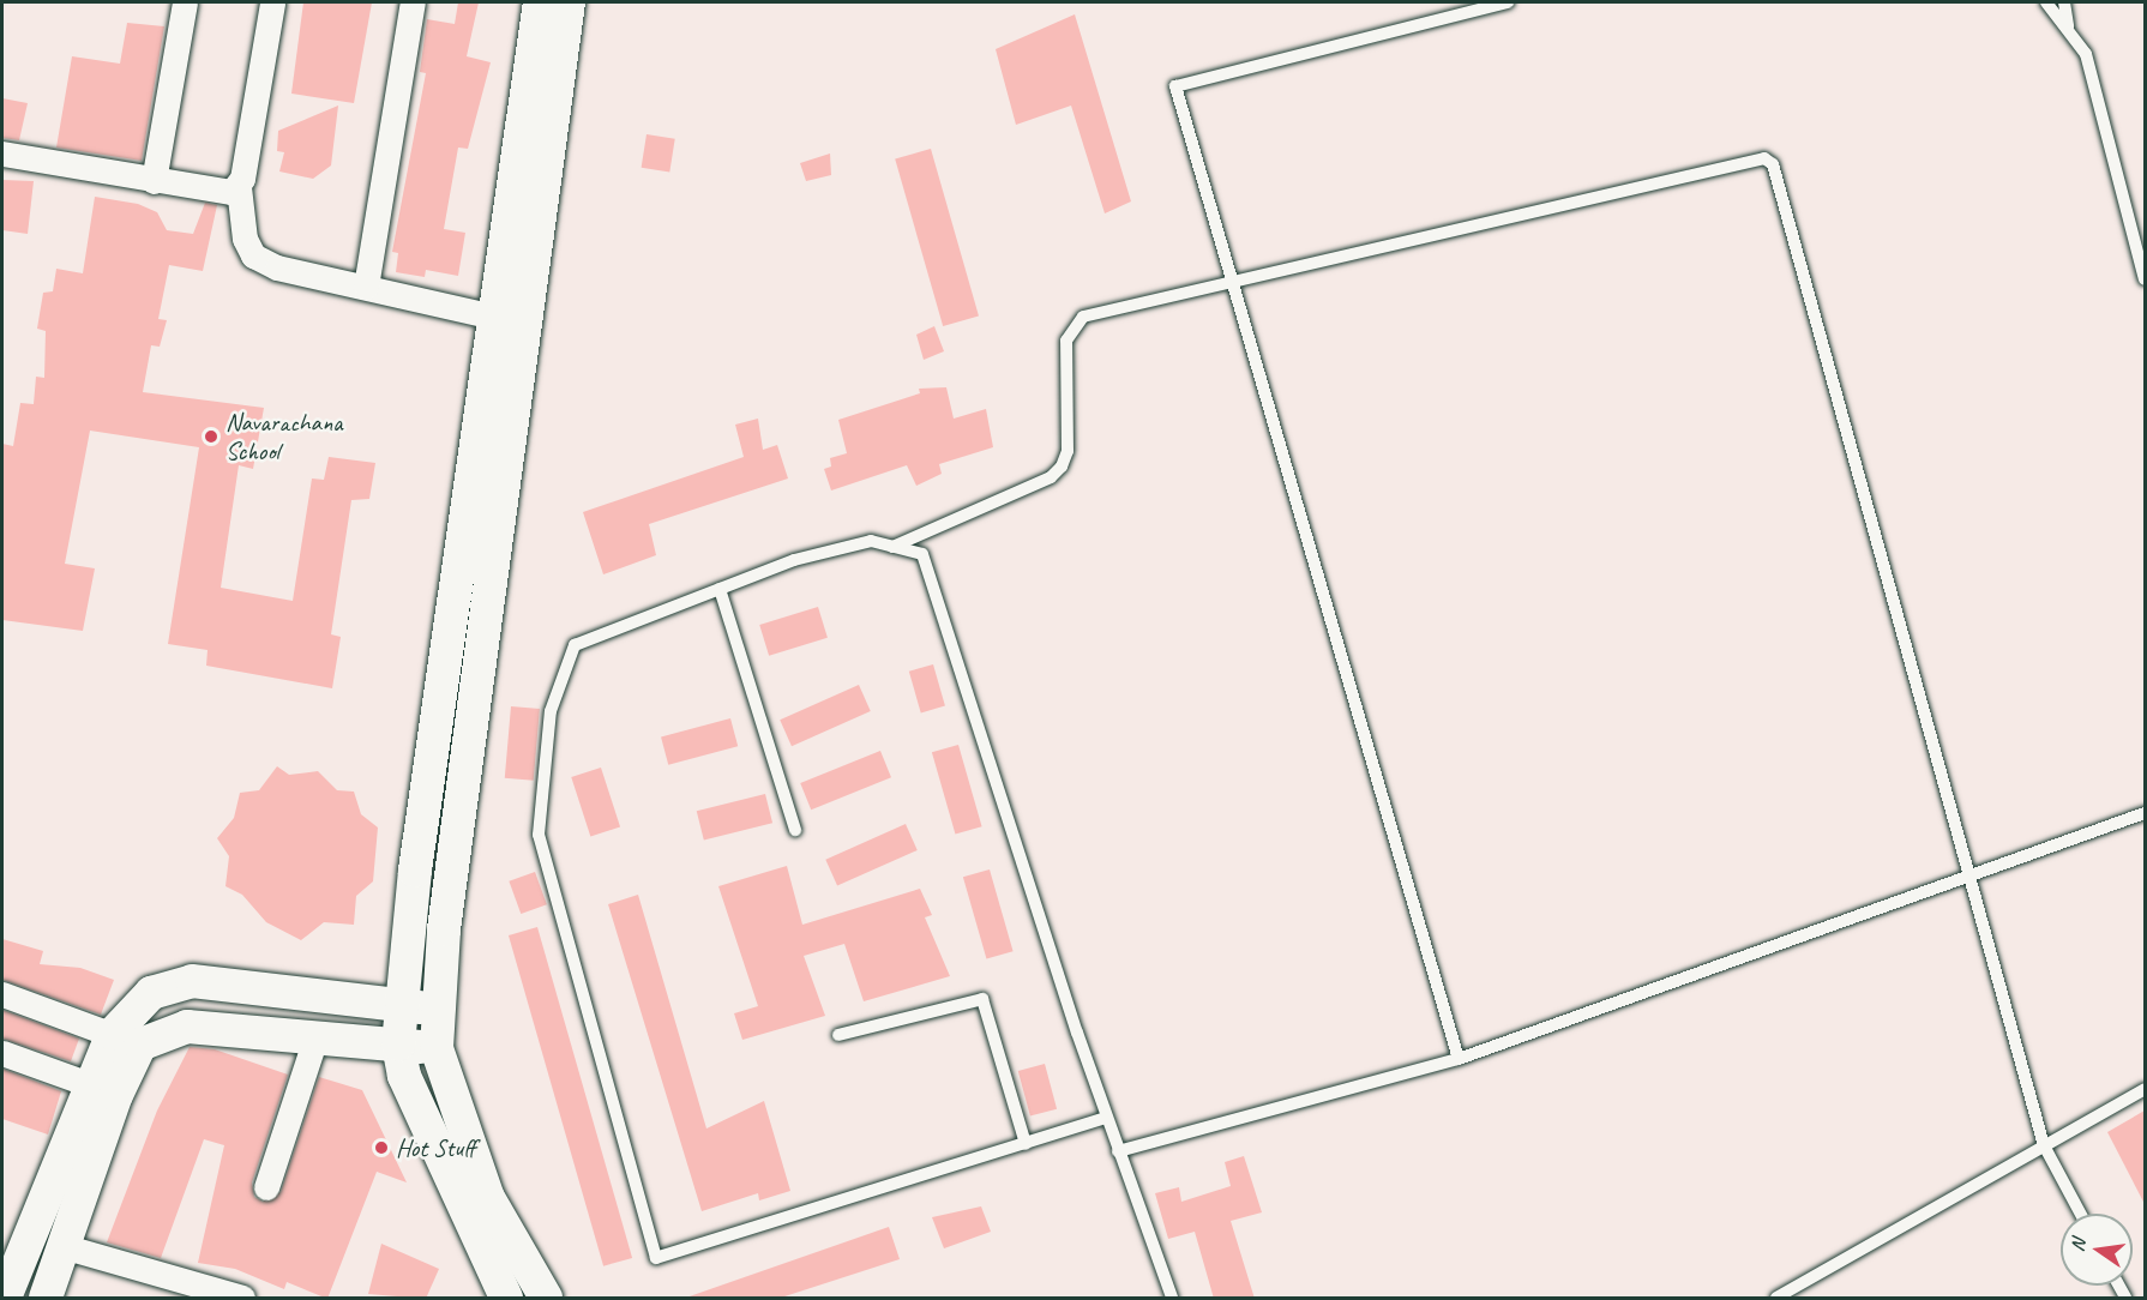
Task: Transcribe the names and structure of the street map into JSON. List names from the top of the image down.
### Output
{
  "places": ["Navarachana School", "Hot Stuff"],
  "north": "left"
}
